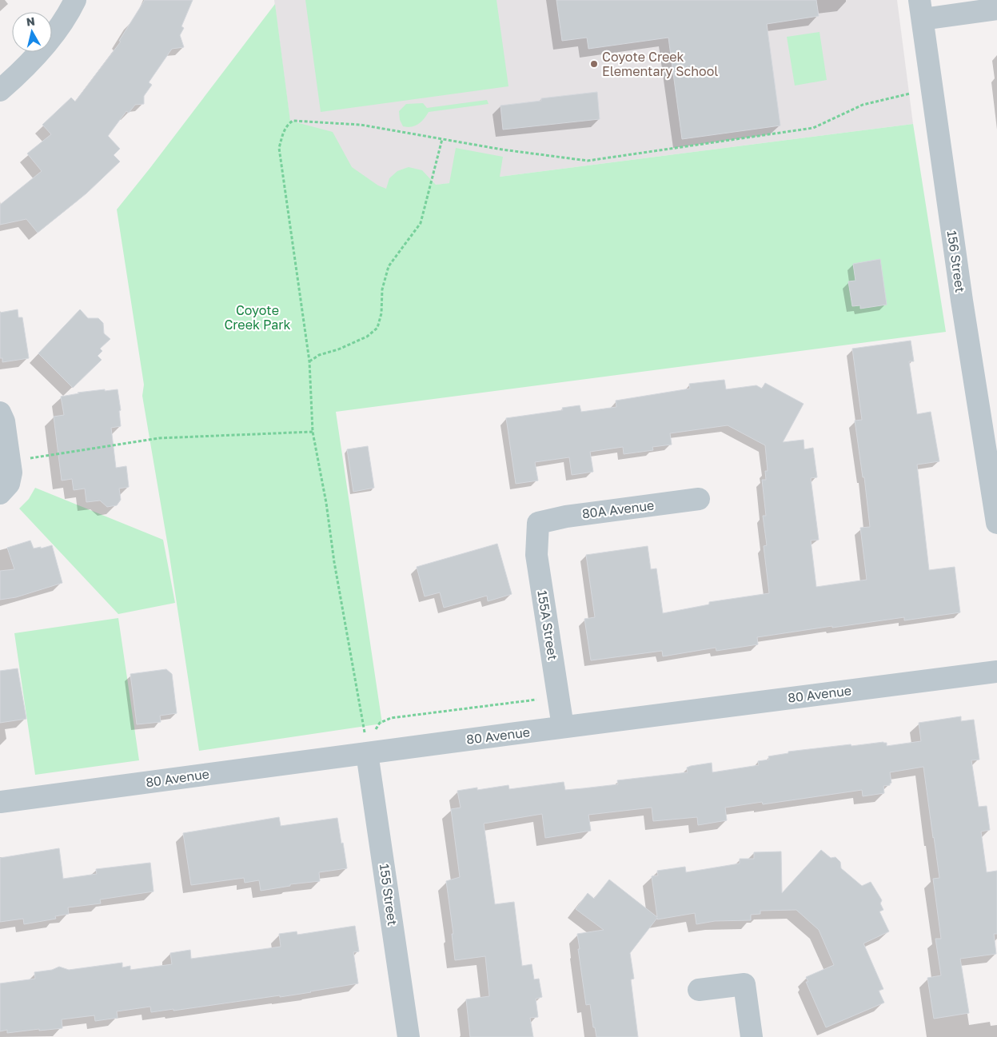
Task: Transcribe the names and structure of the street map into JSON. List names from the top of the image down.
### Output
{
  "streets": {
    "street": [
      "156 Street",
      "80A Avenue",
      "155A Street",
      "80 Avenue",
      "155 Street"
    ]
  },
  "crossings": [
    ["80A Avenue", "155A Street"],
    ["155A Street", "80 Avenue"],
    ["80 Avenue", "155 Street"]
  ],
  "parks": ["Coyote Creek Park"],
  "places": ["Coyote Creek Elementary School"],
  "north": "top"
}
